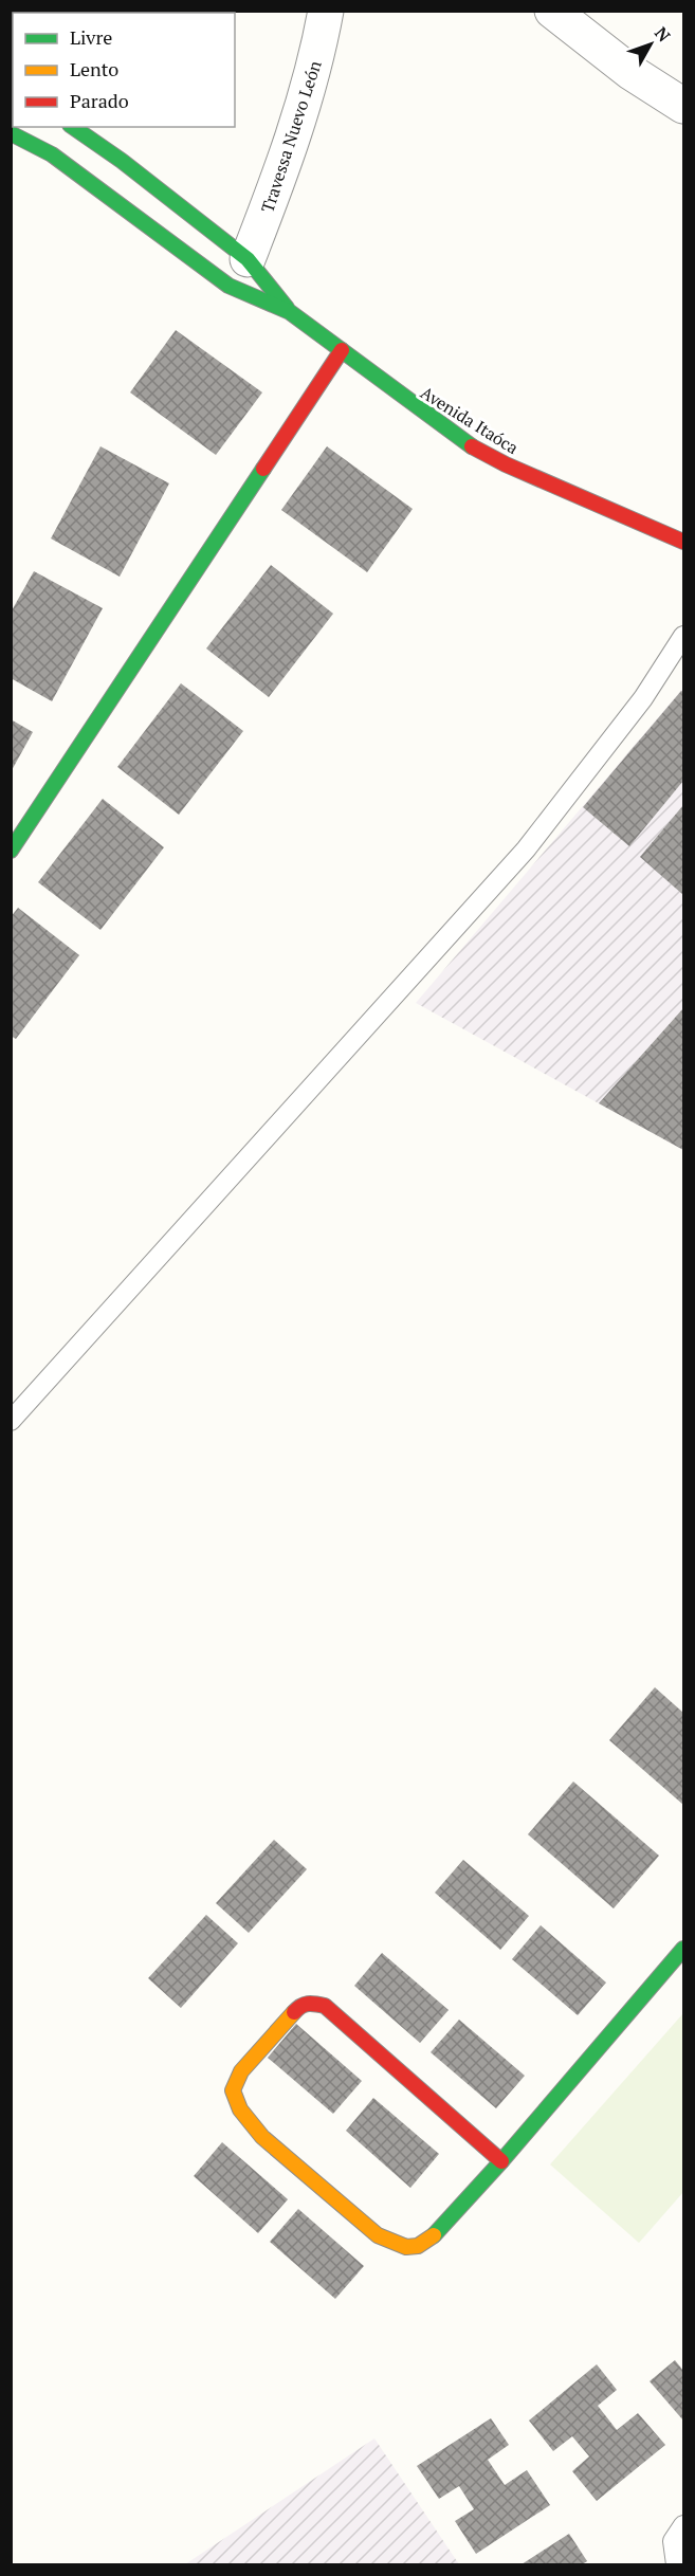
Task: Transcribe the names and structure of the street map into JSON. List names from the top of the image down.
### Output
{
  "streets": {
    "street": ["Travessa Nuevo León", "Avenida Itaóca"]
  },
  "crossings": [
    ["Travessa Nuevo León", "Avenida Itaóca"]
  ],
  "legend": ["Livre", "Lento", "Parado"],
  "north": "top right"
}
